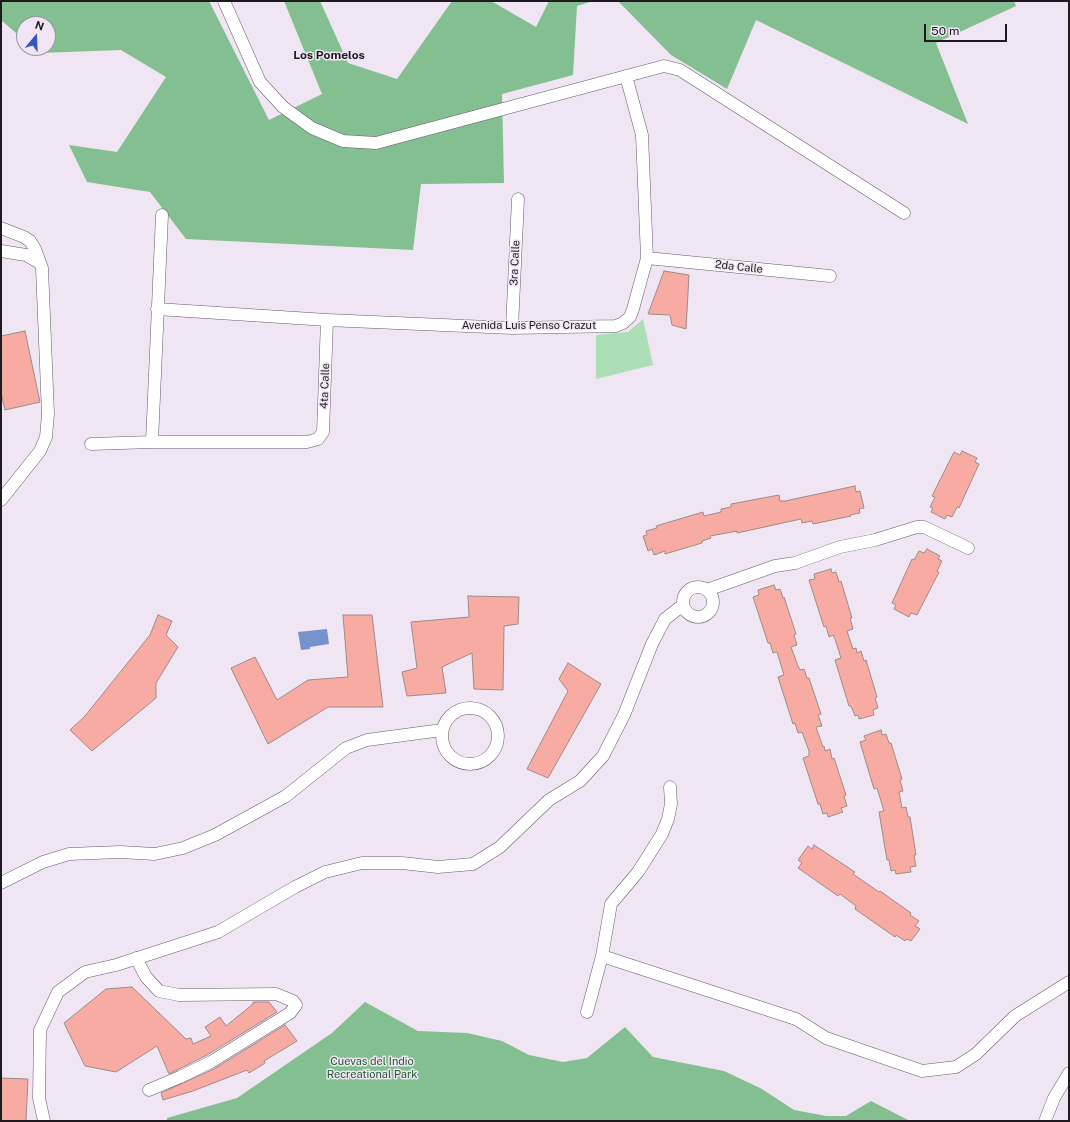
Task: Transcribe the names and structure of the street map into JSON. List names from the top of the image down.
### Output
{
  "streets": {
    "street": [
      "3ra Calle",
      "2da Calle",
      "Avenida Luis Penso Crazut",
      "4ta Calle"
    ]
  },
  "crossings": [
    ["3ra Calle", "Avenida Luis Penso Crazut"],
    ["2da Calle", "Avenida Luis Penso Crazut"],
    ["Avenida Luis Penso Crazut", "4ta Calle"]
  ],
  "districts": ["Los Pomelos"],
  "parks": ["Cuevas del Indio Recreational Park"],
  "scale_bar": "50 m",
  "north": "top"
}
